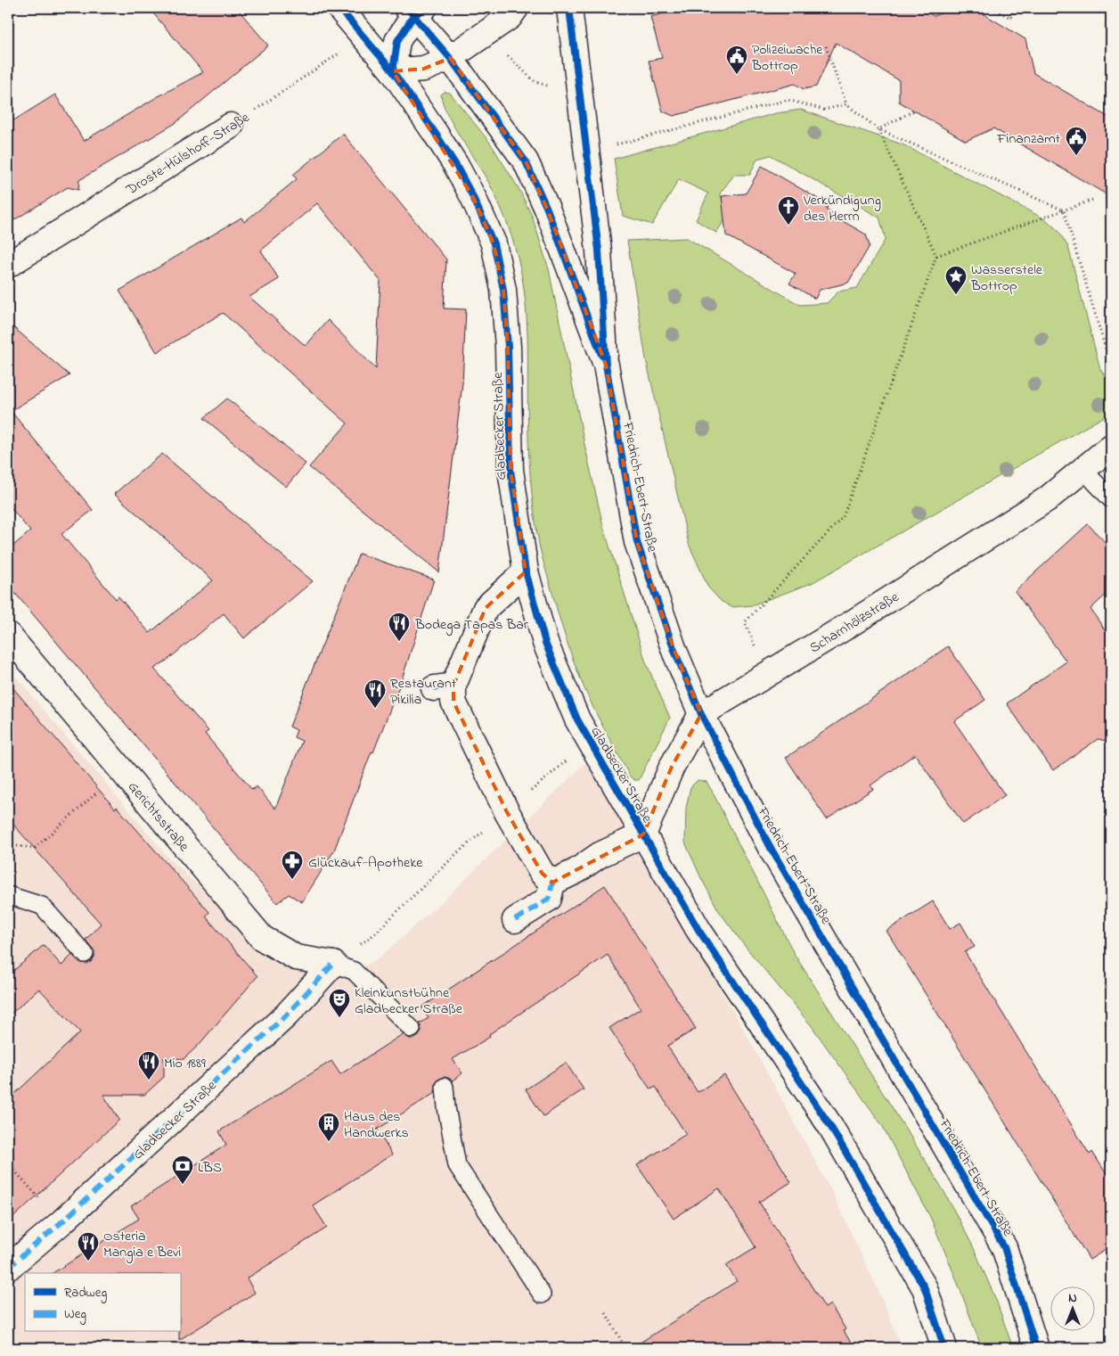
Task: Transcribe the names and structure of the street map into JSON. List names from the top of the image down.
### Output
{
  "streets": {
    "main road": [
      "Droste-Hülshoff-Straße",
      "Gladbecker Straße",
      "Friedrich-Ebert-Straße",
      "Scharnhölzstraße",
      "Gerichtsstraße"
    ]
  },
  "crossings": [
    ["Droste-Hülshoff-Straße", "Gladbecker Straße"],
    ["Gladbecker Straße", "Gerichtsstraße"],
    ["Friedrich-Ebert-Straße", "Scharnhölzstraße"]
  ],
  "places": {
    "public building": ["Polizeiwache Bottrop", "Finanzamt"],
    "church": ["Verkündigung des Herrn"],
    "place": ["Wasserstele Bottrop"],
    "restaurant": [
      "Bodega Tapas Bar",
      "Restaurant Pikilia",
      "Mio 1889",
      "Osteria Mangia e Bevi"
    ],
    "pharmacy": ["Glückauf-Apotheke"],
    "theatre": ["Kleinkunstbühne Gladbecker Straße"],
    "building": ["Haus des Handwerks"],
    "bank": ["LBS"]
  },
  "legend": ["Radweg", "Weg"],
  "north": "top"
}
